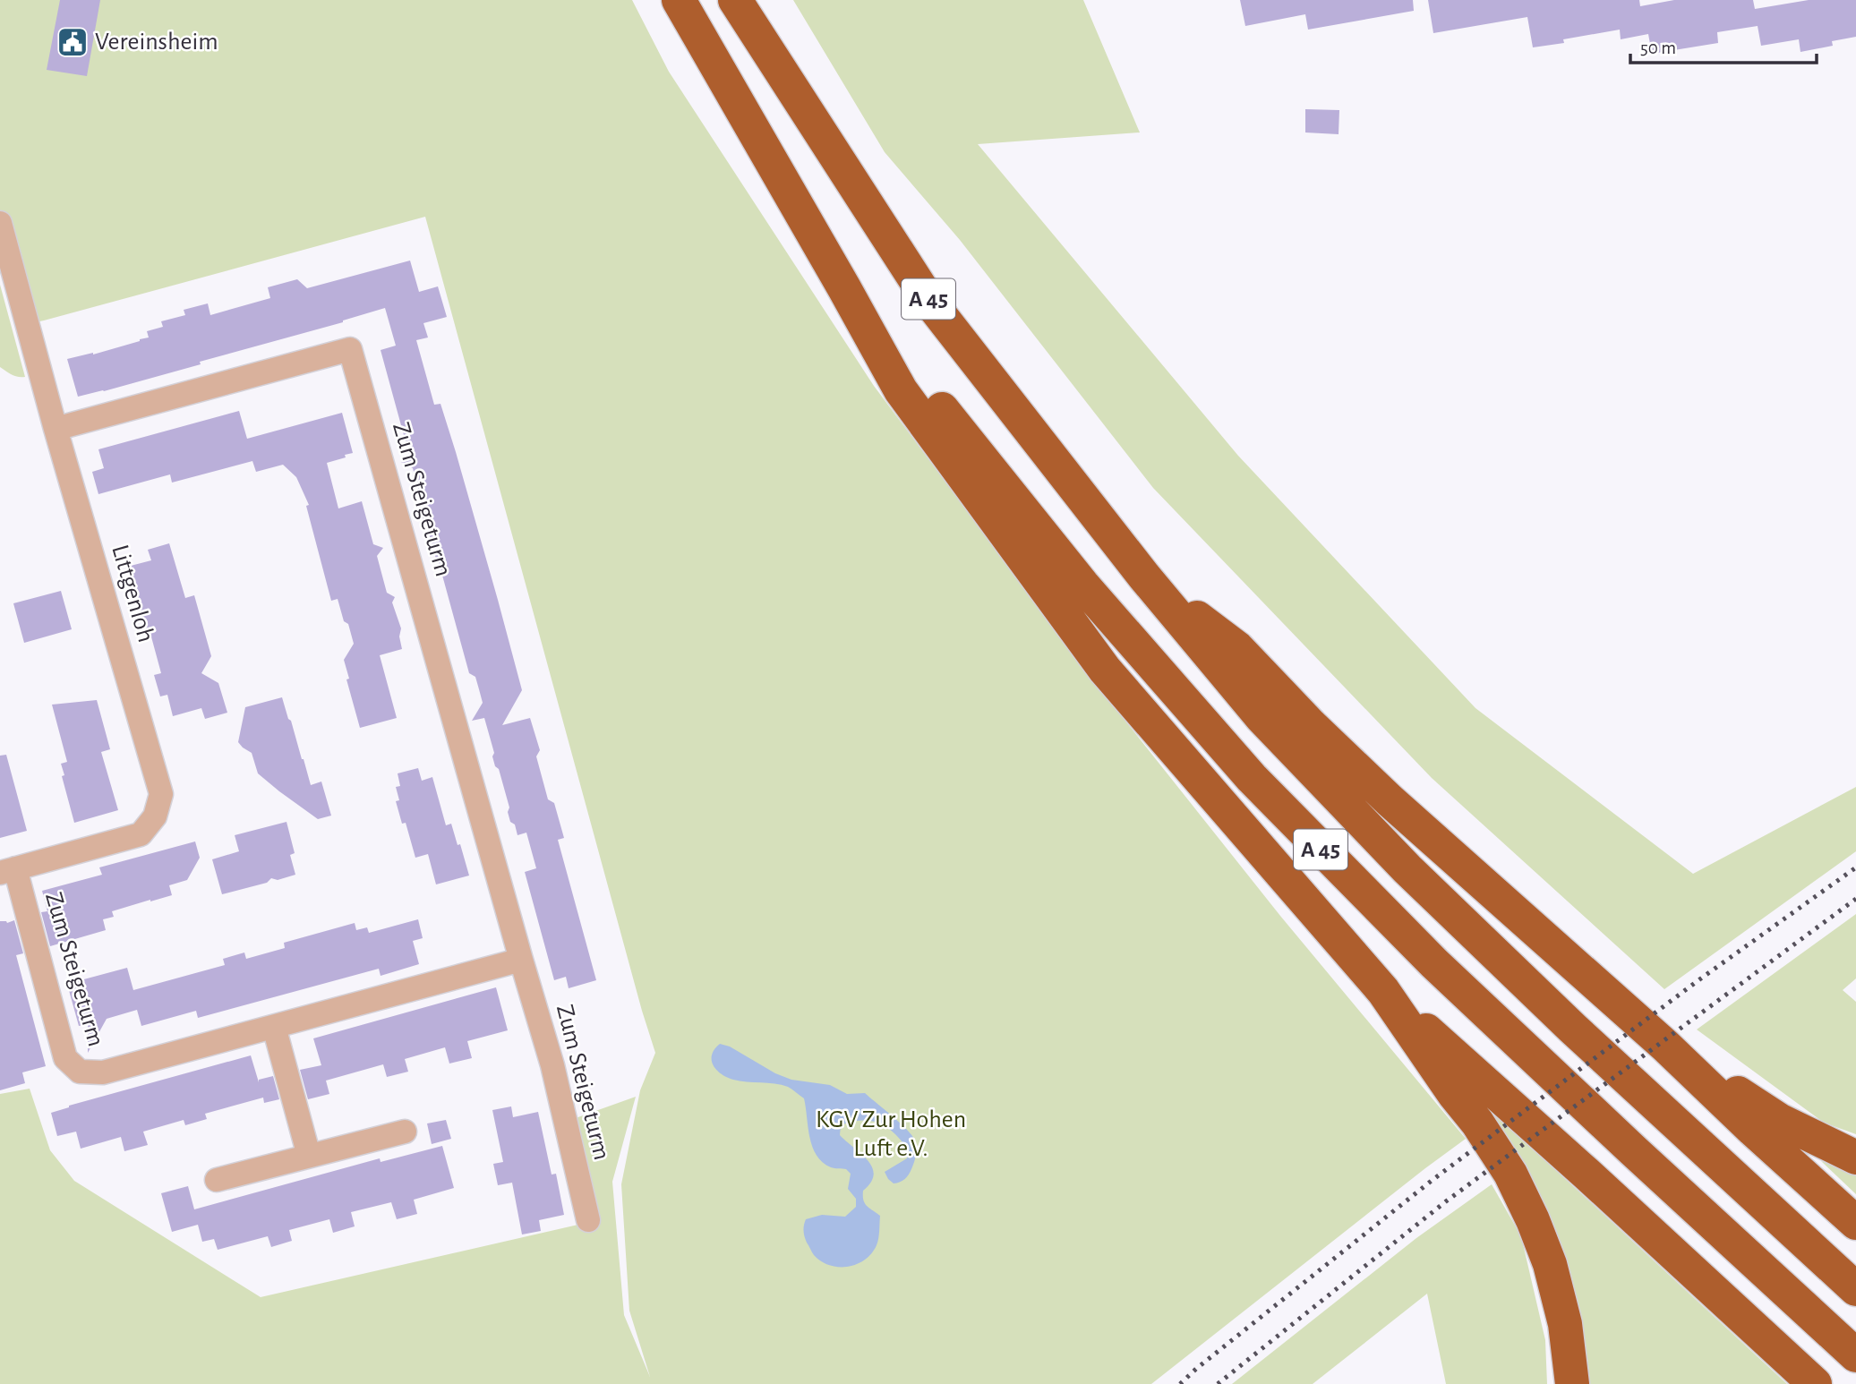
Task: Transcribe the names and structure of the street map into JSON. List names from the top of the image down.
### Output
{
  "streets": {
    "highway": ["A 45"],
    "street": ["Zum Steigeturm", "Littgenloh"]
  },
  "crossings": [
    ["Zum Steigeturm", "Littgenloh"]
  ],
  "parks": ["KGV Zur Hohen Luft e.V."],
  "places": {
    "public building": ["Vereinsheim"]
  },
  "scale_bar": "50 m"
}
